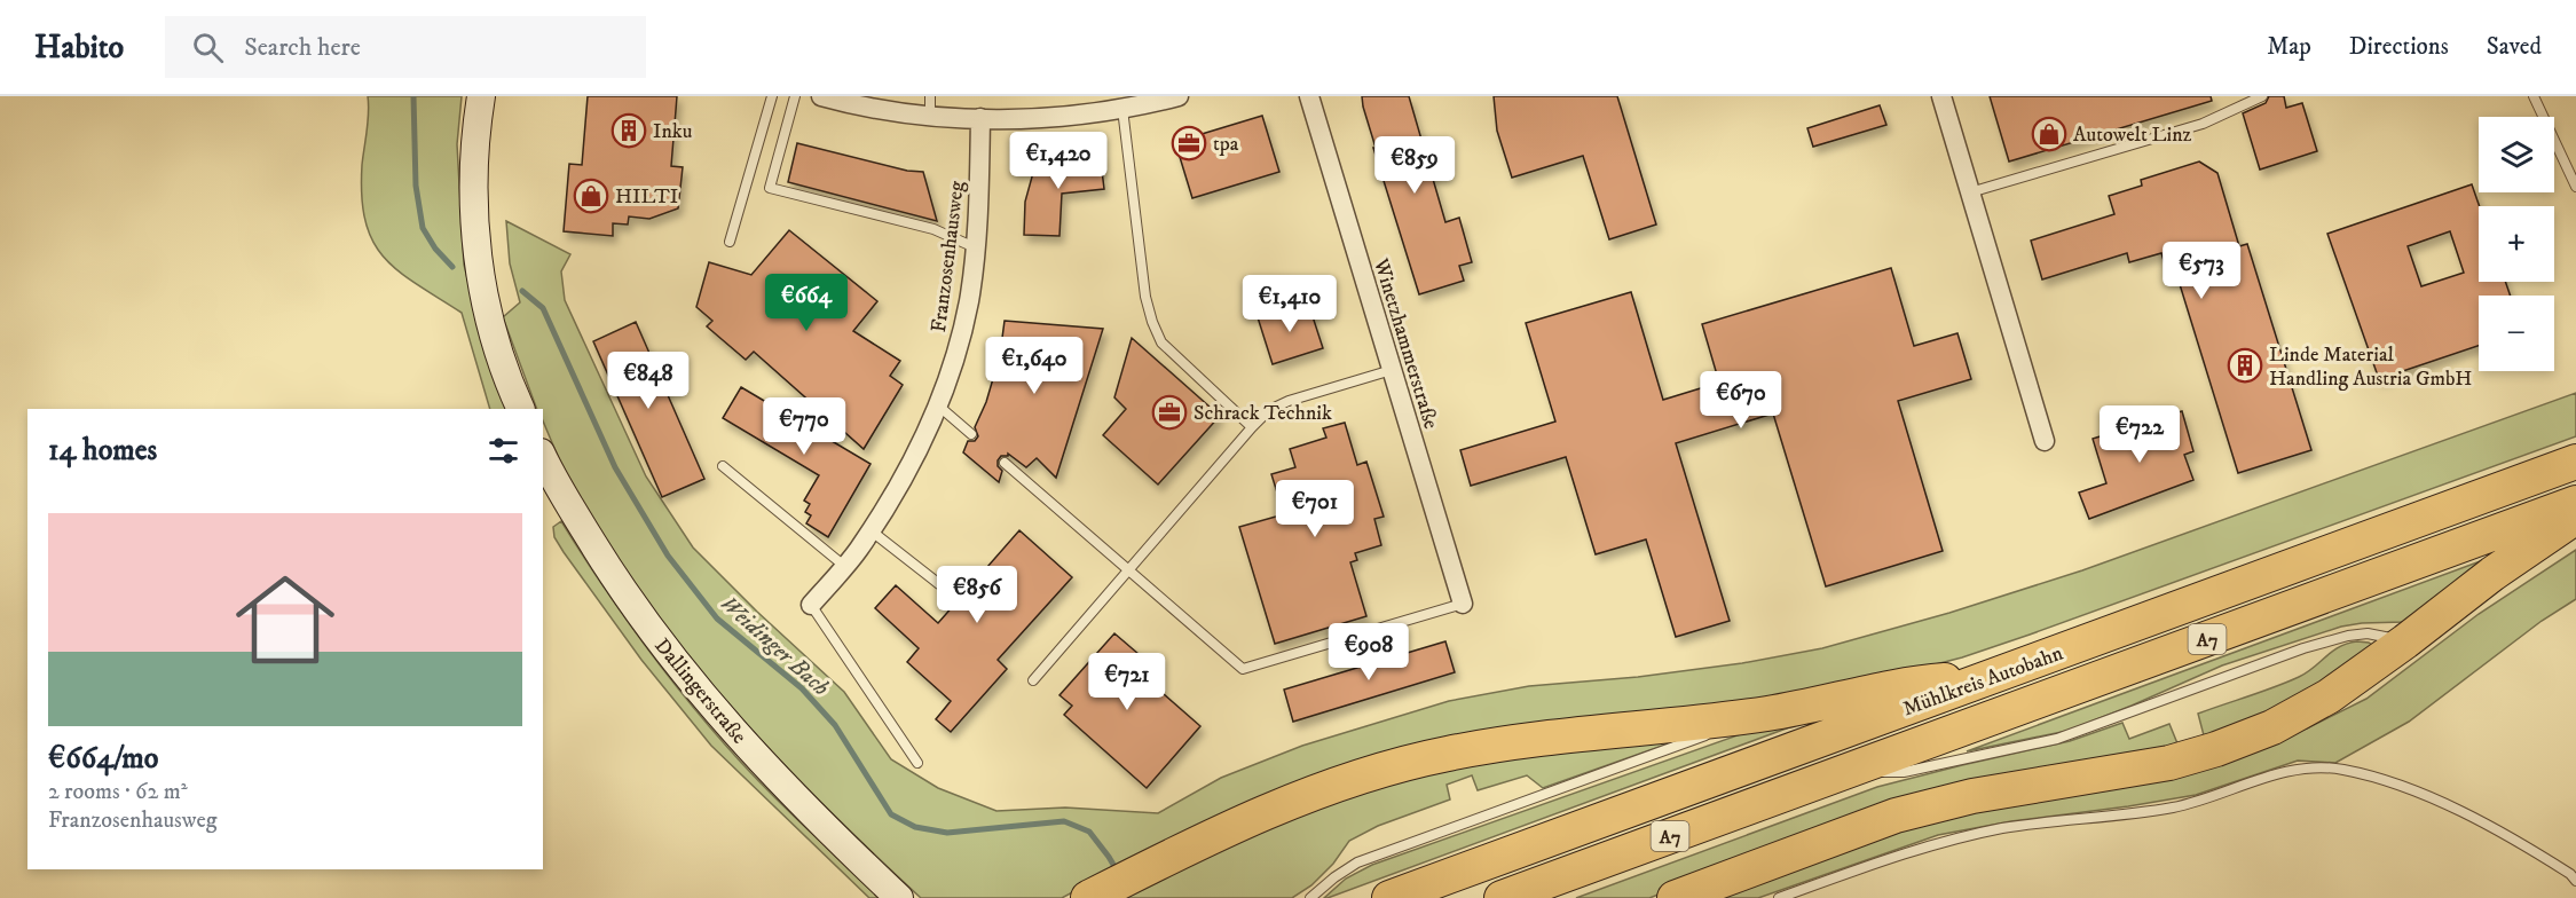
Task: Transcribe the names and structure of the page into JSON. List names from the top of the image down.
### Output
{
  "streets": {
    "highway": ["A7", "Mühlkreis Autobahn"],
    "street": ["Franzosenhausweg", "Winetzhammerstraße", "Dallingerstraße"]
  },
  "water": ["Weidinger Bach"],
  "places": {
    "building": ["Inku", "Linde Material Handling Austria GmbH"],
    "shop": ["Autowelt Linz", "HILTI"],
    "office": ["tpa", "Schrack Technik"]
  },
  "page": {
    "header": "Habito",
    "search": "Search here",
    "nav": ["Map", "Directions", "Saved"],
    "map_buttons": ["+", "−"],
    "price": [
      "€1,420",
      "€859",
      "€573",
      "€664",
      "€1,410",
      "€1,640",
      "€848",
      "€670",
      "€770",
      "€722",
      "€701",
      "€856",
      "€908",
      "€721"
    ],
    "heading": "14 homes",
    "list": [
      {
        "name": "€664/mo",
        "note": "2 rooms · 62 m² · Franzosenhausweg"
      }
    ]
  }
}
